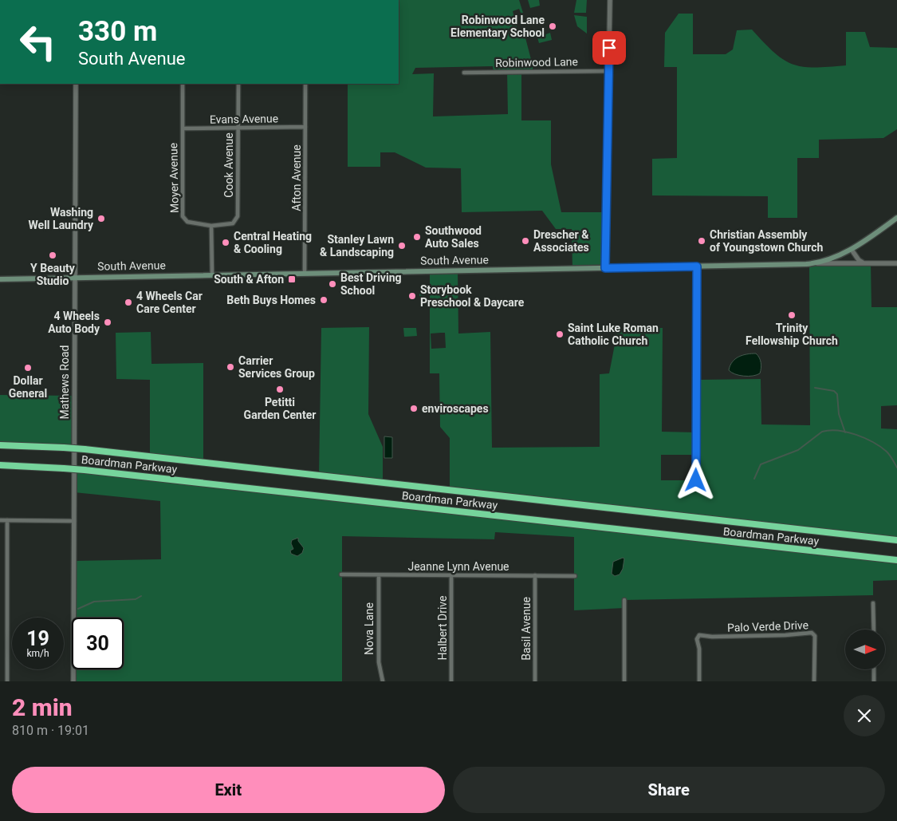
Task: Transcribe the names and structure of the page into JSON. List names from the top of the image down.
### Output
{
  "streets": {
    "highway": ["Boardman Parkway"],
    "main road": ["South Avenue"],
    "street": [
      "Robinwood Lane",
      "Evans Avenue",
      "Cook Avenue",
      "Moyer Avenue",
      "Afton Avenue",
      "Mathews Road",
      "Jeanne Lynn Avenue",
      "Palo Verde Drive",
      "Halbert Drive",
      "Nova Lane",
      "Basil Avenue"
    ]
  },
  "crossings": [
    ["Evans Avenue", "Cook Avenue"],
    ["Evans Avenue", "Moyer Avenue"],
    ["Evans Avenue", "Afton Avenue"],
    ["Cook Avenue", "Moyer Avenue"],
    ["Afton Avenue", "South Avenue"],
    ["South Avenue", "Mathews Road"],
    ["Jeanne Lynn Avenue", "Halbert Drive"],
    ["Jeanne Lynn Avenue", "Nova Lane"],
    ["Jeanne Lynn Avenue", "Basil Avenue"]
  ],
  "places": {
    "other": [
      "Robinwood Lane Elementary School",
      "Washing Well Laundry",
      "Southwood Auto Sales",
      "Drescher & Associates",
      "Christian Assembly of Youngstown Church",
      "Central Heating & Cooling",
      "Stanley Lawn & Landscaping",
      "Y Beauty Studio",
      "Best Driving School",
      "Storybook Preschool & Daycare",
      "Beth Buys Homes",
      "4 Wheels Car Care Center",
      "Trinity Fellowship Church",
      "4 Wheels Auto Body",
      "Saint Luke Roman Catholic Church",
      "Carrier Services Group",
      "Dollar General",
      "Petitti Garden Center",
      "enviroscapes"
    ],
    "transit": ["South & Afton"]
  },
  "north": "right",
  "page": {
    "turn": ["330 m", "South Avenue"],
    "speed": "19 km/h",
    "limit": "30",
    "heading": ["2 min", "810 m · 19:01"],
    "buttons": ["Exit", "Share"]
  }
}
